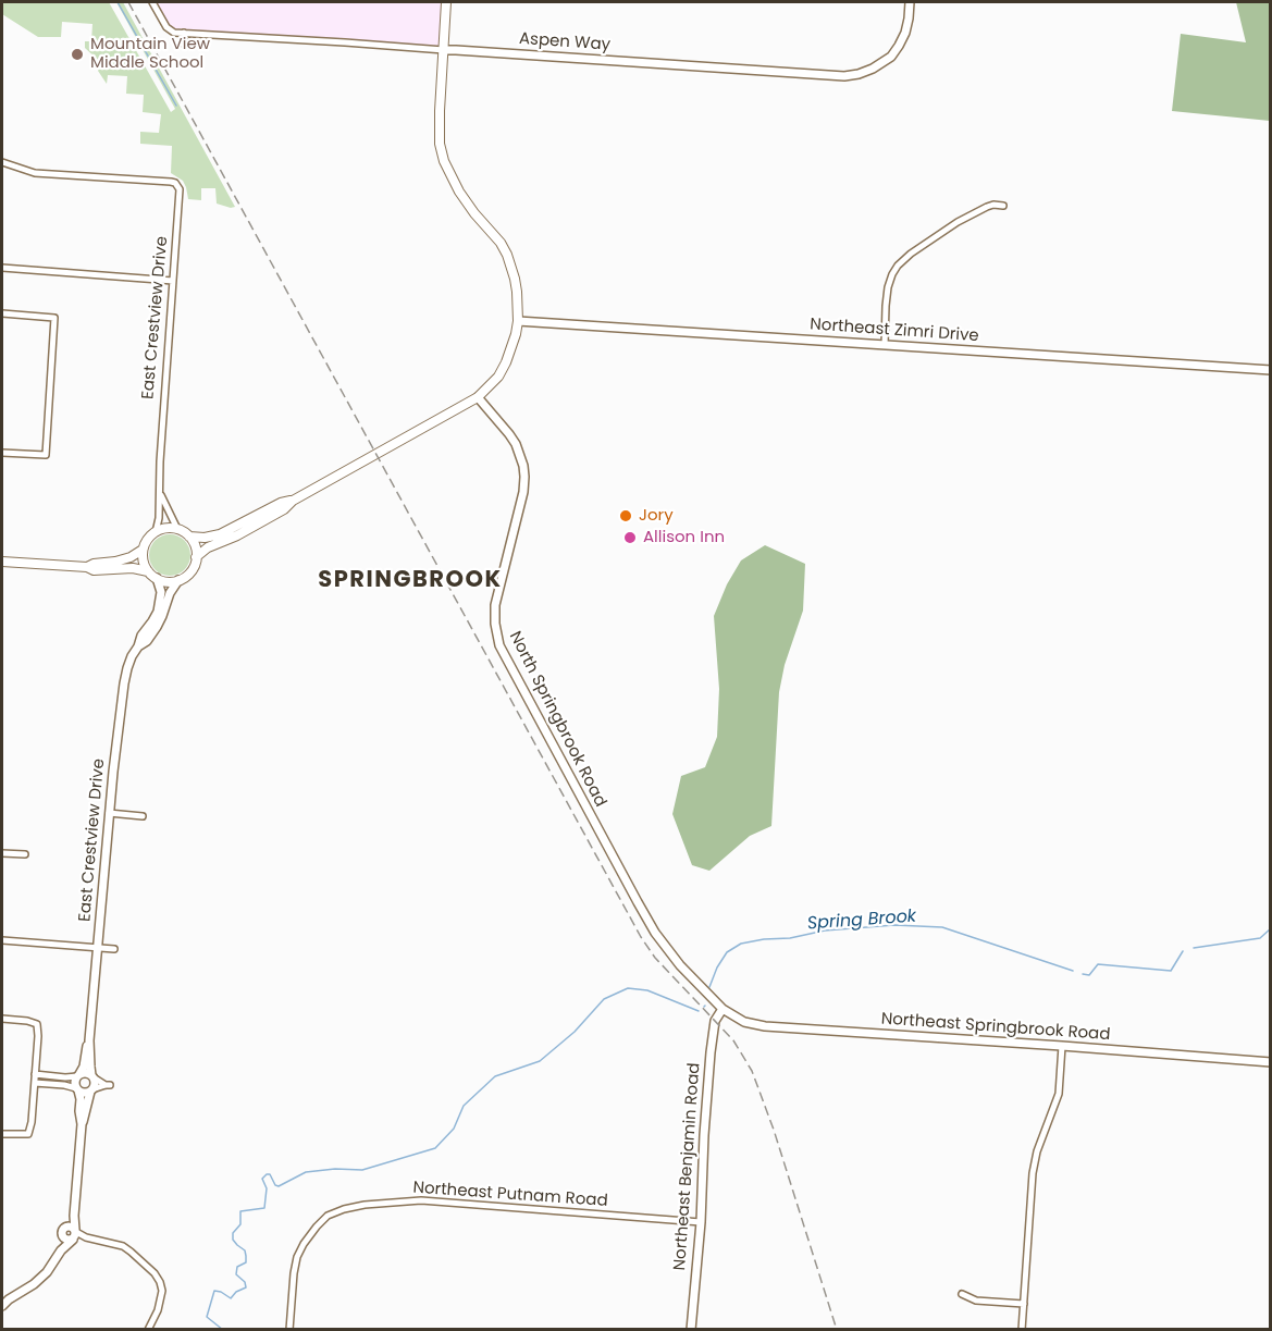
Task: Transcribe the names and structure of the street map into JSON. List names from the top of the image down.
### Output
{
  "streets": {
    "street": [
      "Aspen Way",
      "East Crestview Drive",
      "Northeast Zimri Drive",
      "North Springbrook Road",
      "Northeast Springbrook Road",
      "Northeast Benjamin Road",
      "Northeast Putnam Road"
    ]
  },
  "crossings": [
    ["North Springbrook Road", "Northeast Springbrook Road"],
    ["North Springbrook Road", "Northeast Benjamin Road"],
    ["Northeast Springbrook Road", "Northeast Benjamin Road"],
    ["Northeast Benjamin Road", "Northeast Putnam Road"]
  ],
  "districts": ["SPRINGBROOK"],
  "water": ["Spring Brook"],
  "places": ["Mountain View Middle School", "Jory", "Allison Inn"]
}
